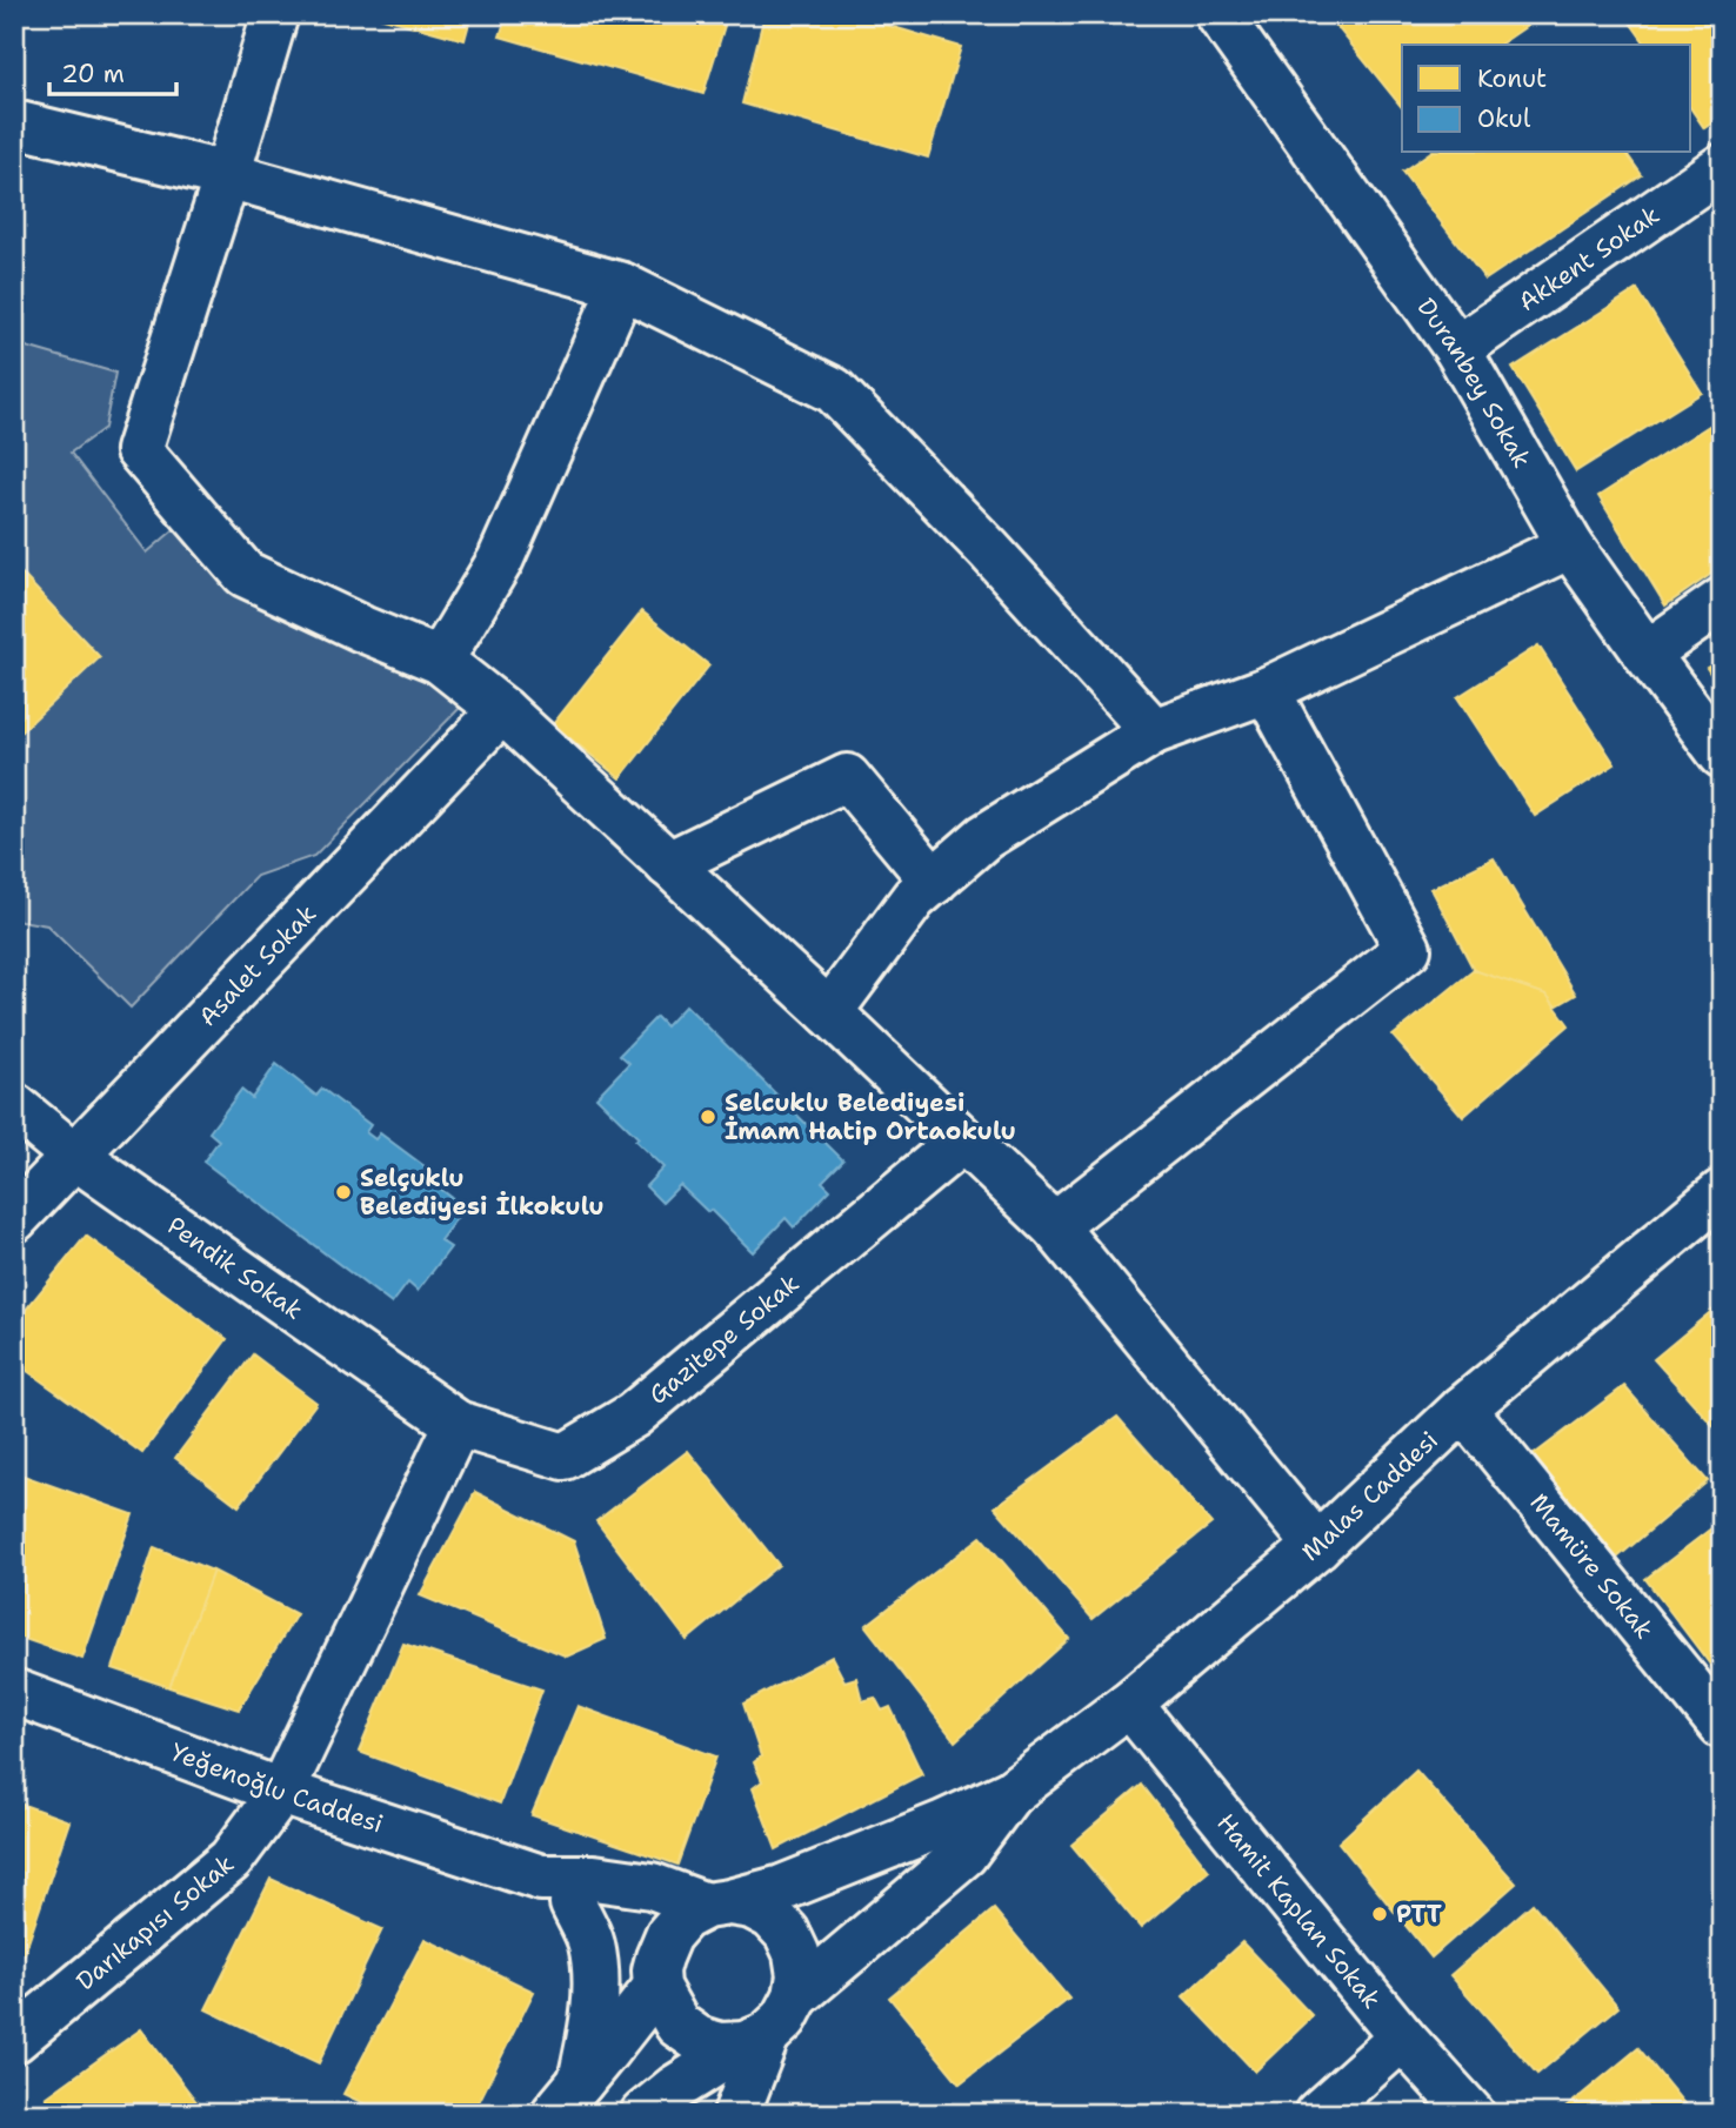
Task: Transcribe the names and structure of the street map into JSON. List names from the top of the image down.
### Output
{
  "streets": {
    "street": [
      "Akkent Sokak",
      "Duranbey Sokak",
      "Asalet Sokak",
      "Pendik Sokak",
      "Gazitepe Sokak",
      "Malas Caddesi",
      "Mamüre Sokak",
      "Yeğenoğlu Caddesi",
      "Hamit Kaplan Sokak",
      "Darıkapısı Sokak"
    ]
  },
  "crossings": [
    ["Akkent Sokak", "Duranbey Sokak"],
    ["Asalet Sokak", "Pendik Sokak"],
    ["Pendik Sokak", "Gazitepe Sokak"],
    ["Pendik Sokak", "Darıkapısı Sokak"],
    ["Gazitepe Sokak", "Darıkapısı Sokak"],
    ["Malas Caddesi", "Mamüre Sokak"],
    ["Malas Caddesi", "Hamit Kaplan Sokak"],
    ["Yeğenoğlu Caddesi", "Darıkapısı Sokak"]
  ],
  "places": ["Selcuklu Belediyesi İmam Hatip Ortaokulu", "Selçuklu Belediyesi İlkokulu", "PTT"],
  "legend": ["Konut", "Okul"],
  "scale_bar": "20 m"
}
